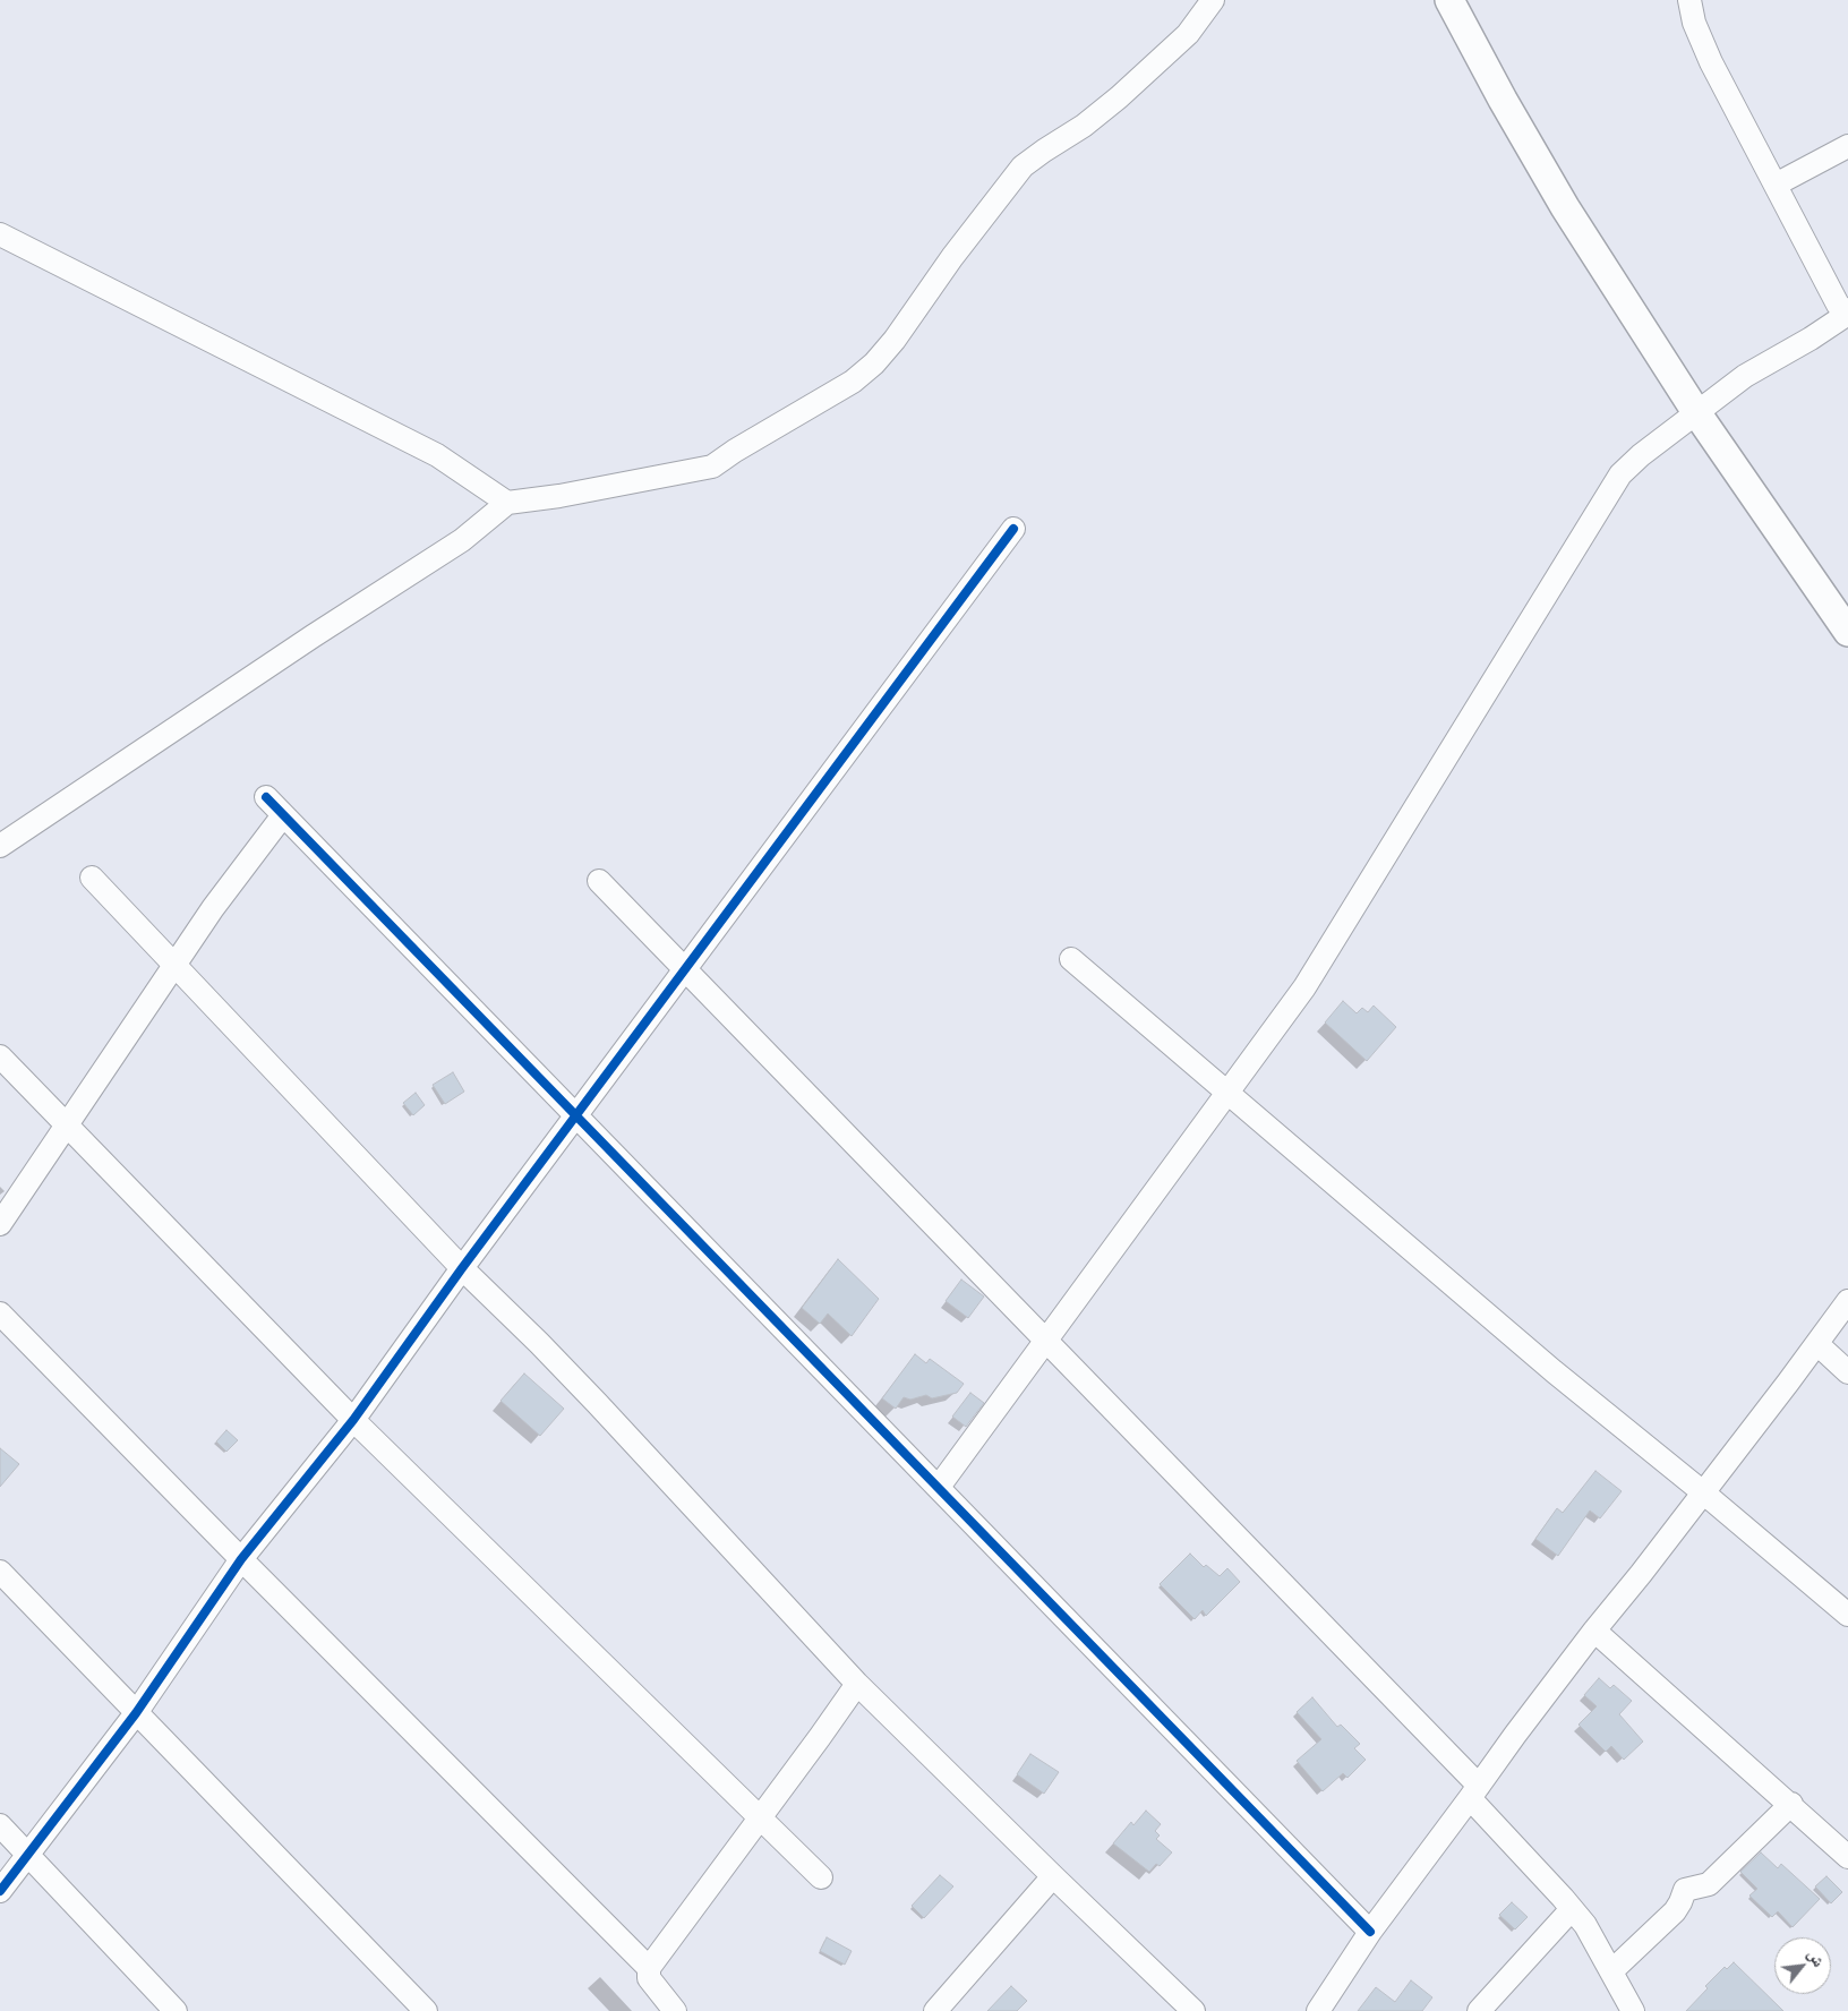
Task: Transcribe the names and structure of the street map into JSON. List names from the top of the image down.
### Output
{
  "north": "top right"
}
